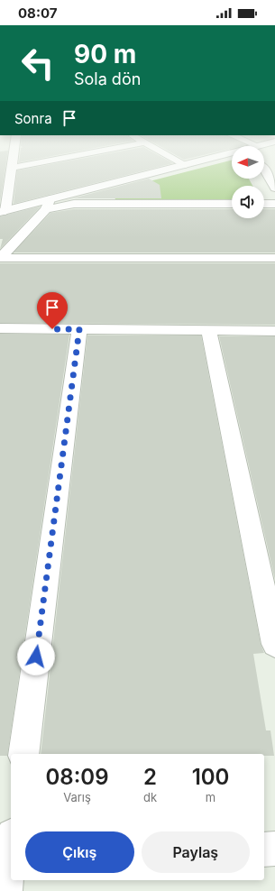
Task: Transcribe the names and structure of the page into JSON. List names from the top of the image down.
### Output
{
  "north": "left",
  "page": {
    "status": "08:07",
    "turn": ["90 m", "Sola dön"],
    "then": "Sonra",
    "eta": [
      "08:09",
      "Varış",
      "2",
      "dk",
      "100",
      "m"
    ],
    "buttons": ["Çıkış", "Paylaş"]
  }
}
